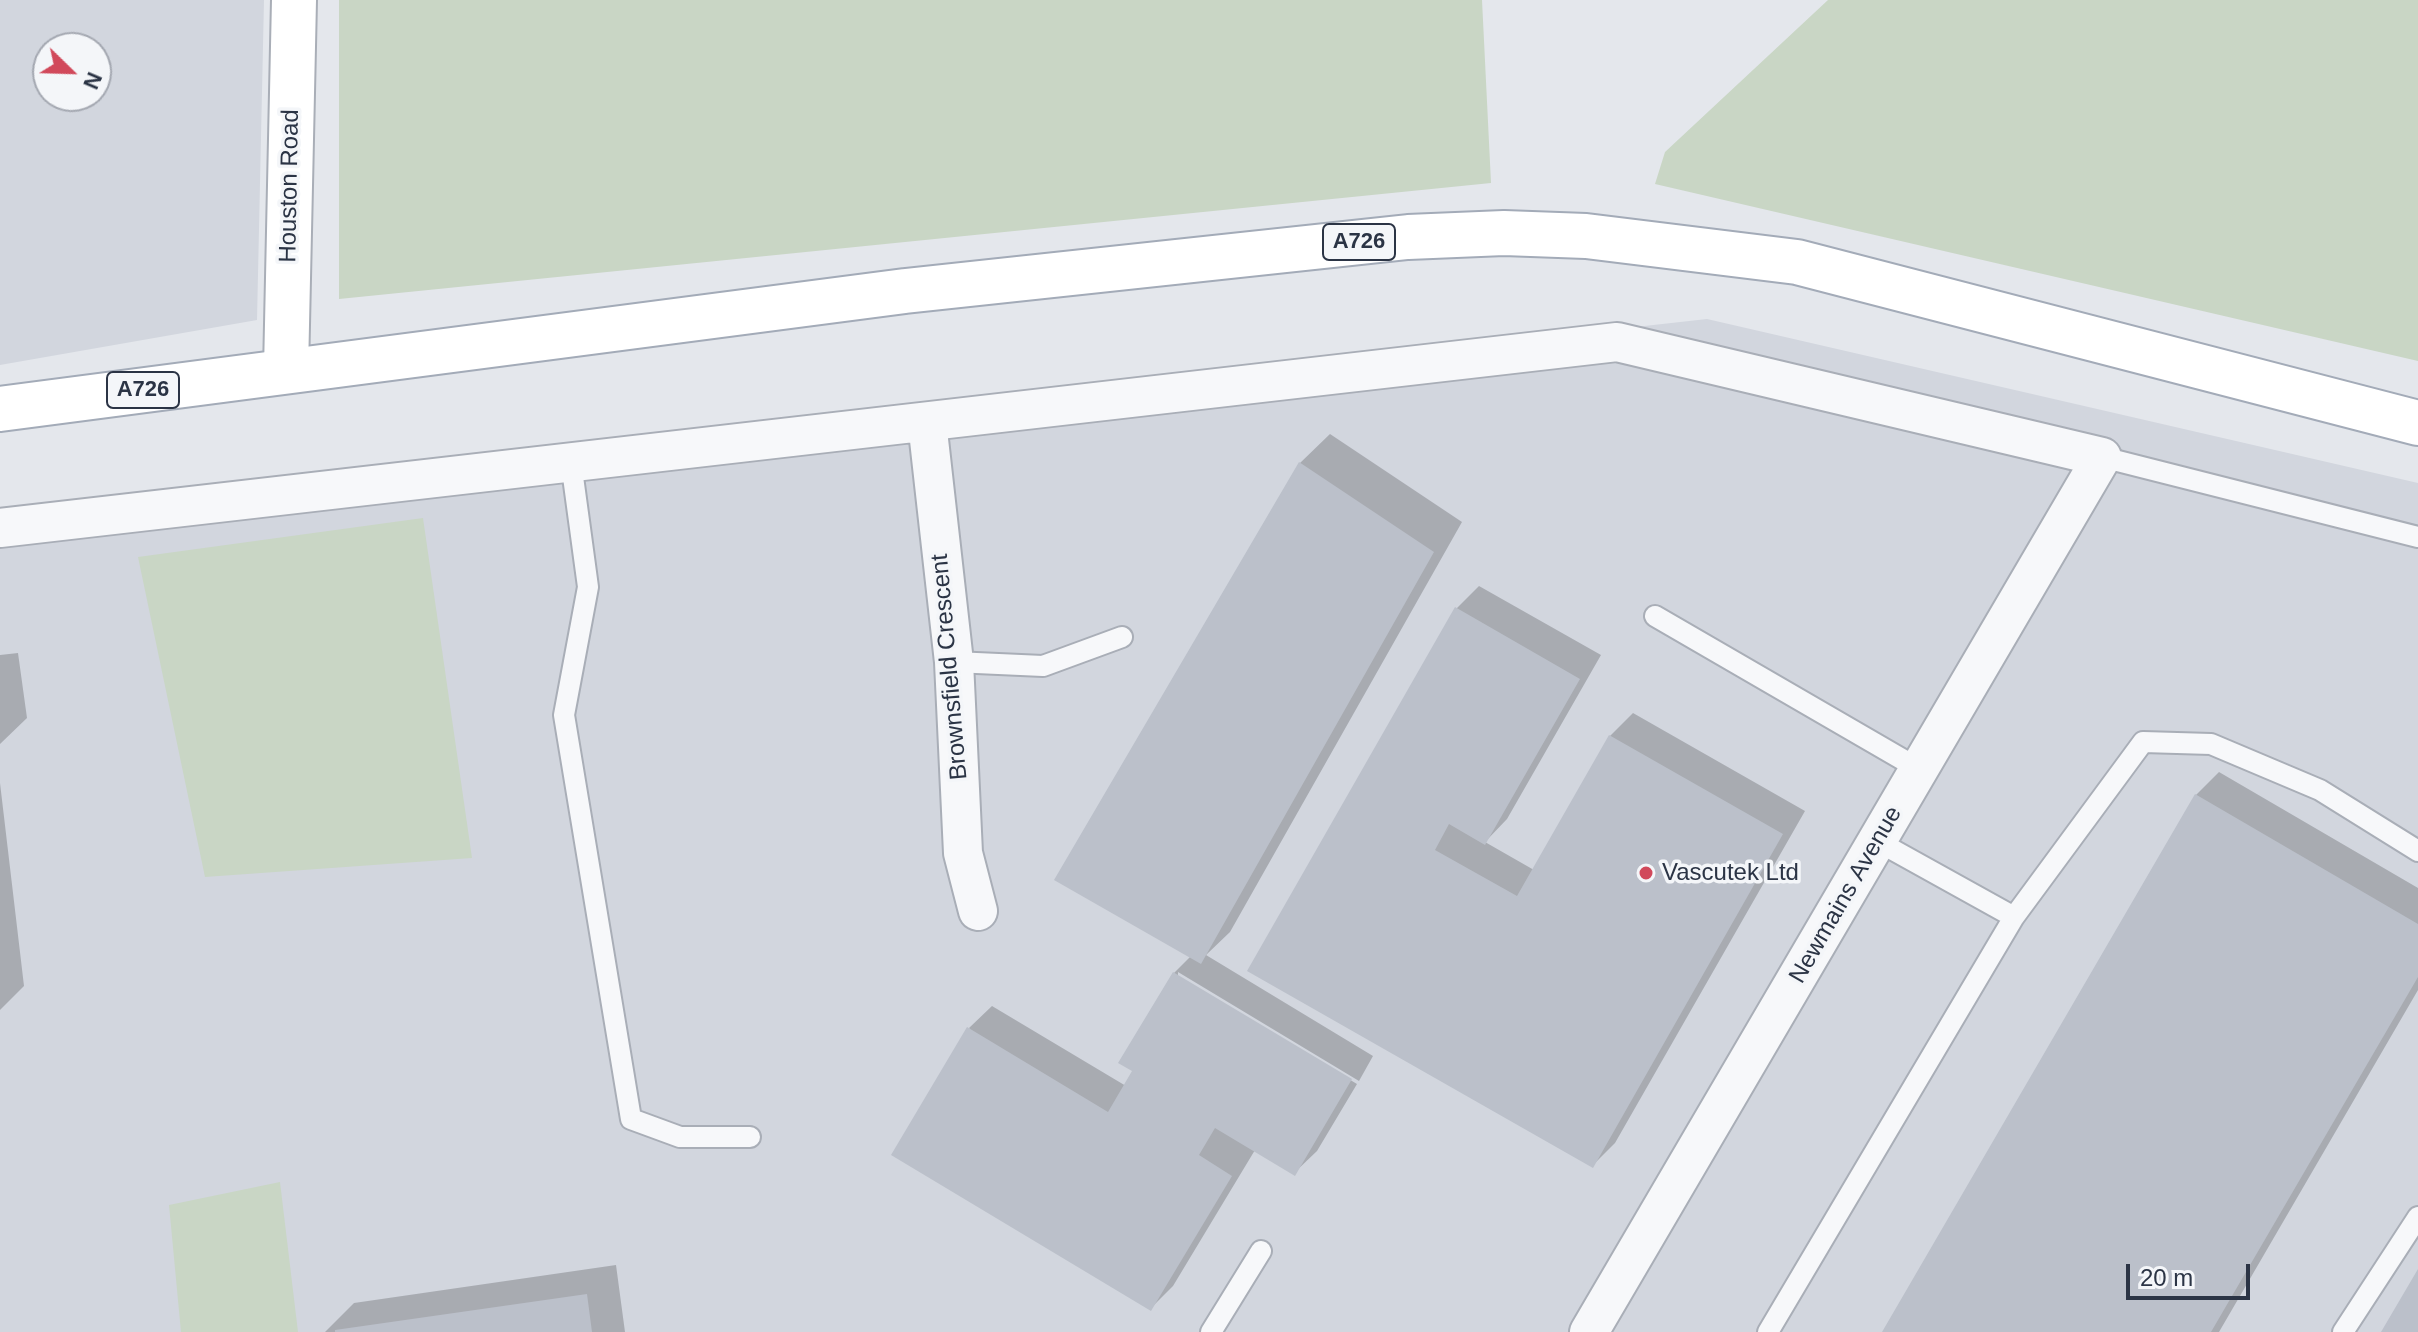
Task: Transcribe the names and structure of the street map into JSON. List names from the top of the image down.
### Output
{
  "streets": {
    "main road": ["Houston Road", "A726"],
    "street": ["Brownsfield Crescent", "Newmains Avenue"]
  },
  "crossings": [
    ["Houston Road", "A726"]
  ],
  "places": ["Vascutek Ltd"],
  "scale_bar": "20 m",
  "north": "bottom right"
}
